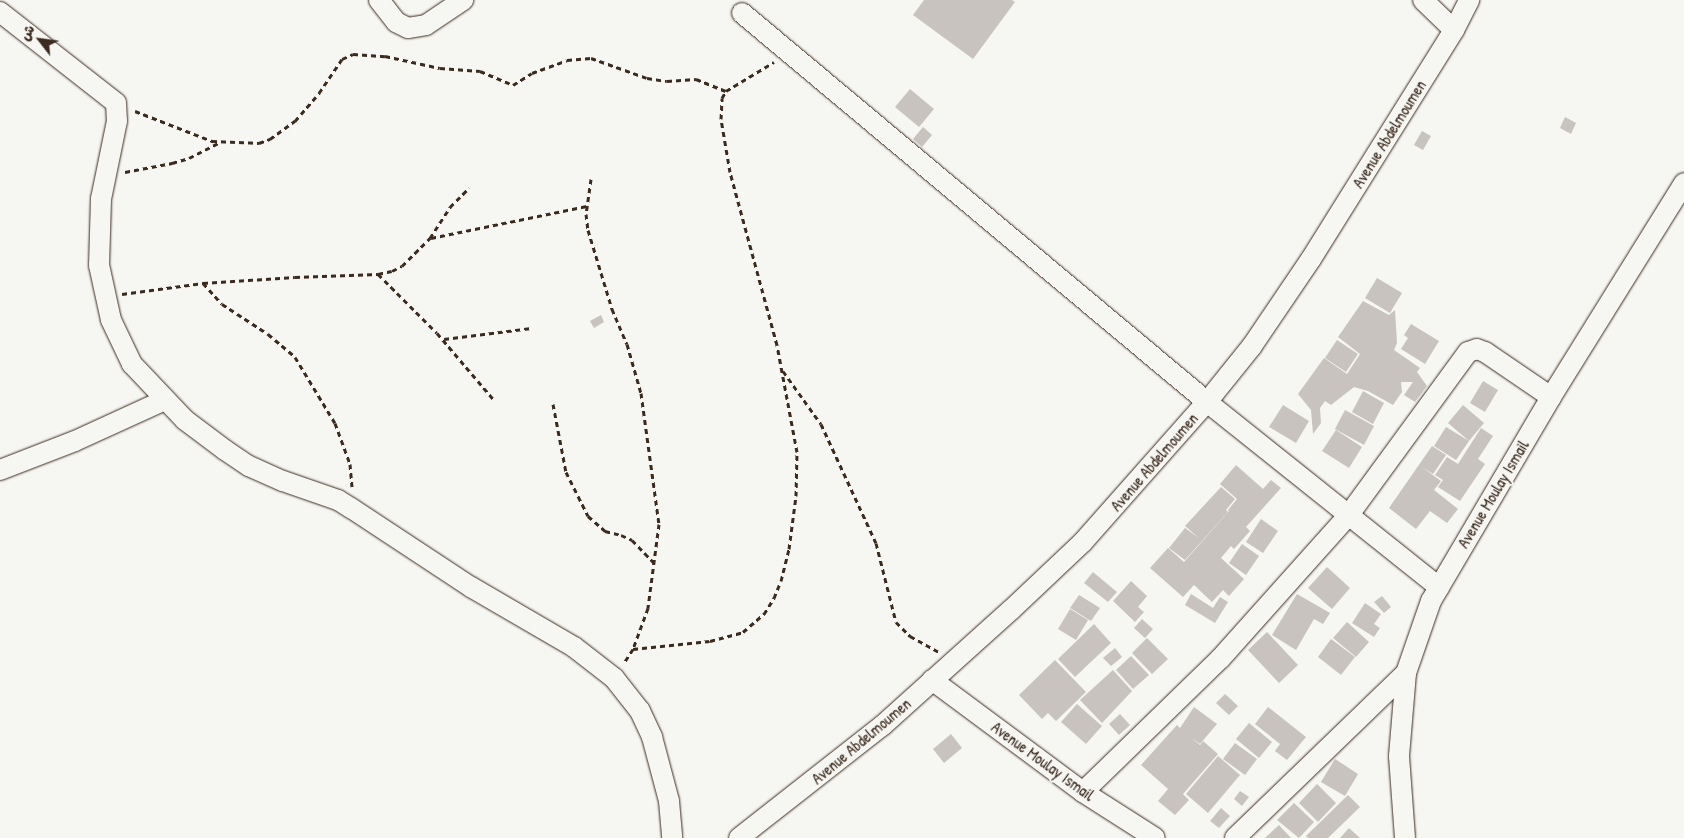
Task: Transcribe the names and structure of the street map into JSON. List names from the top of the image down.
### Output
{
  "streets": {
    "street": ["Avenue Abdelmoumen", "Avenue Moulay Ismail"]
  },
  "crossings": [
    ["Avenue Abdelmoumen", "Avenue Moulay Ismail"]
  ],
  "north": "top left"
}
